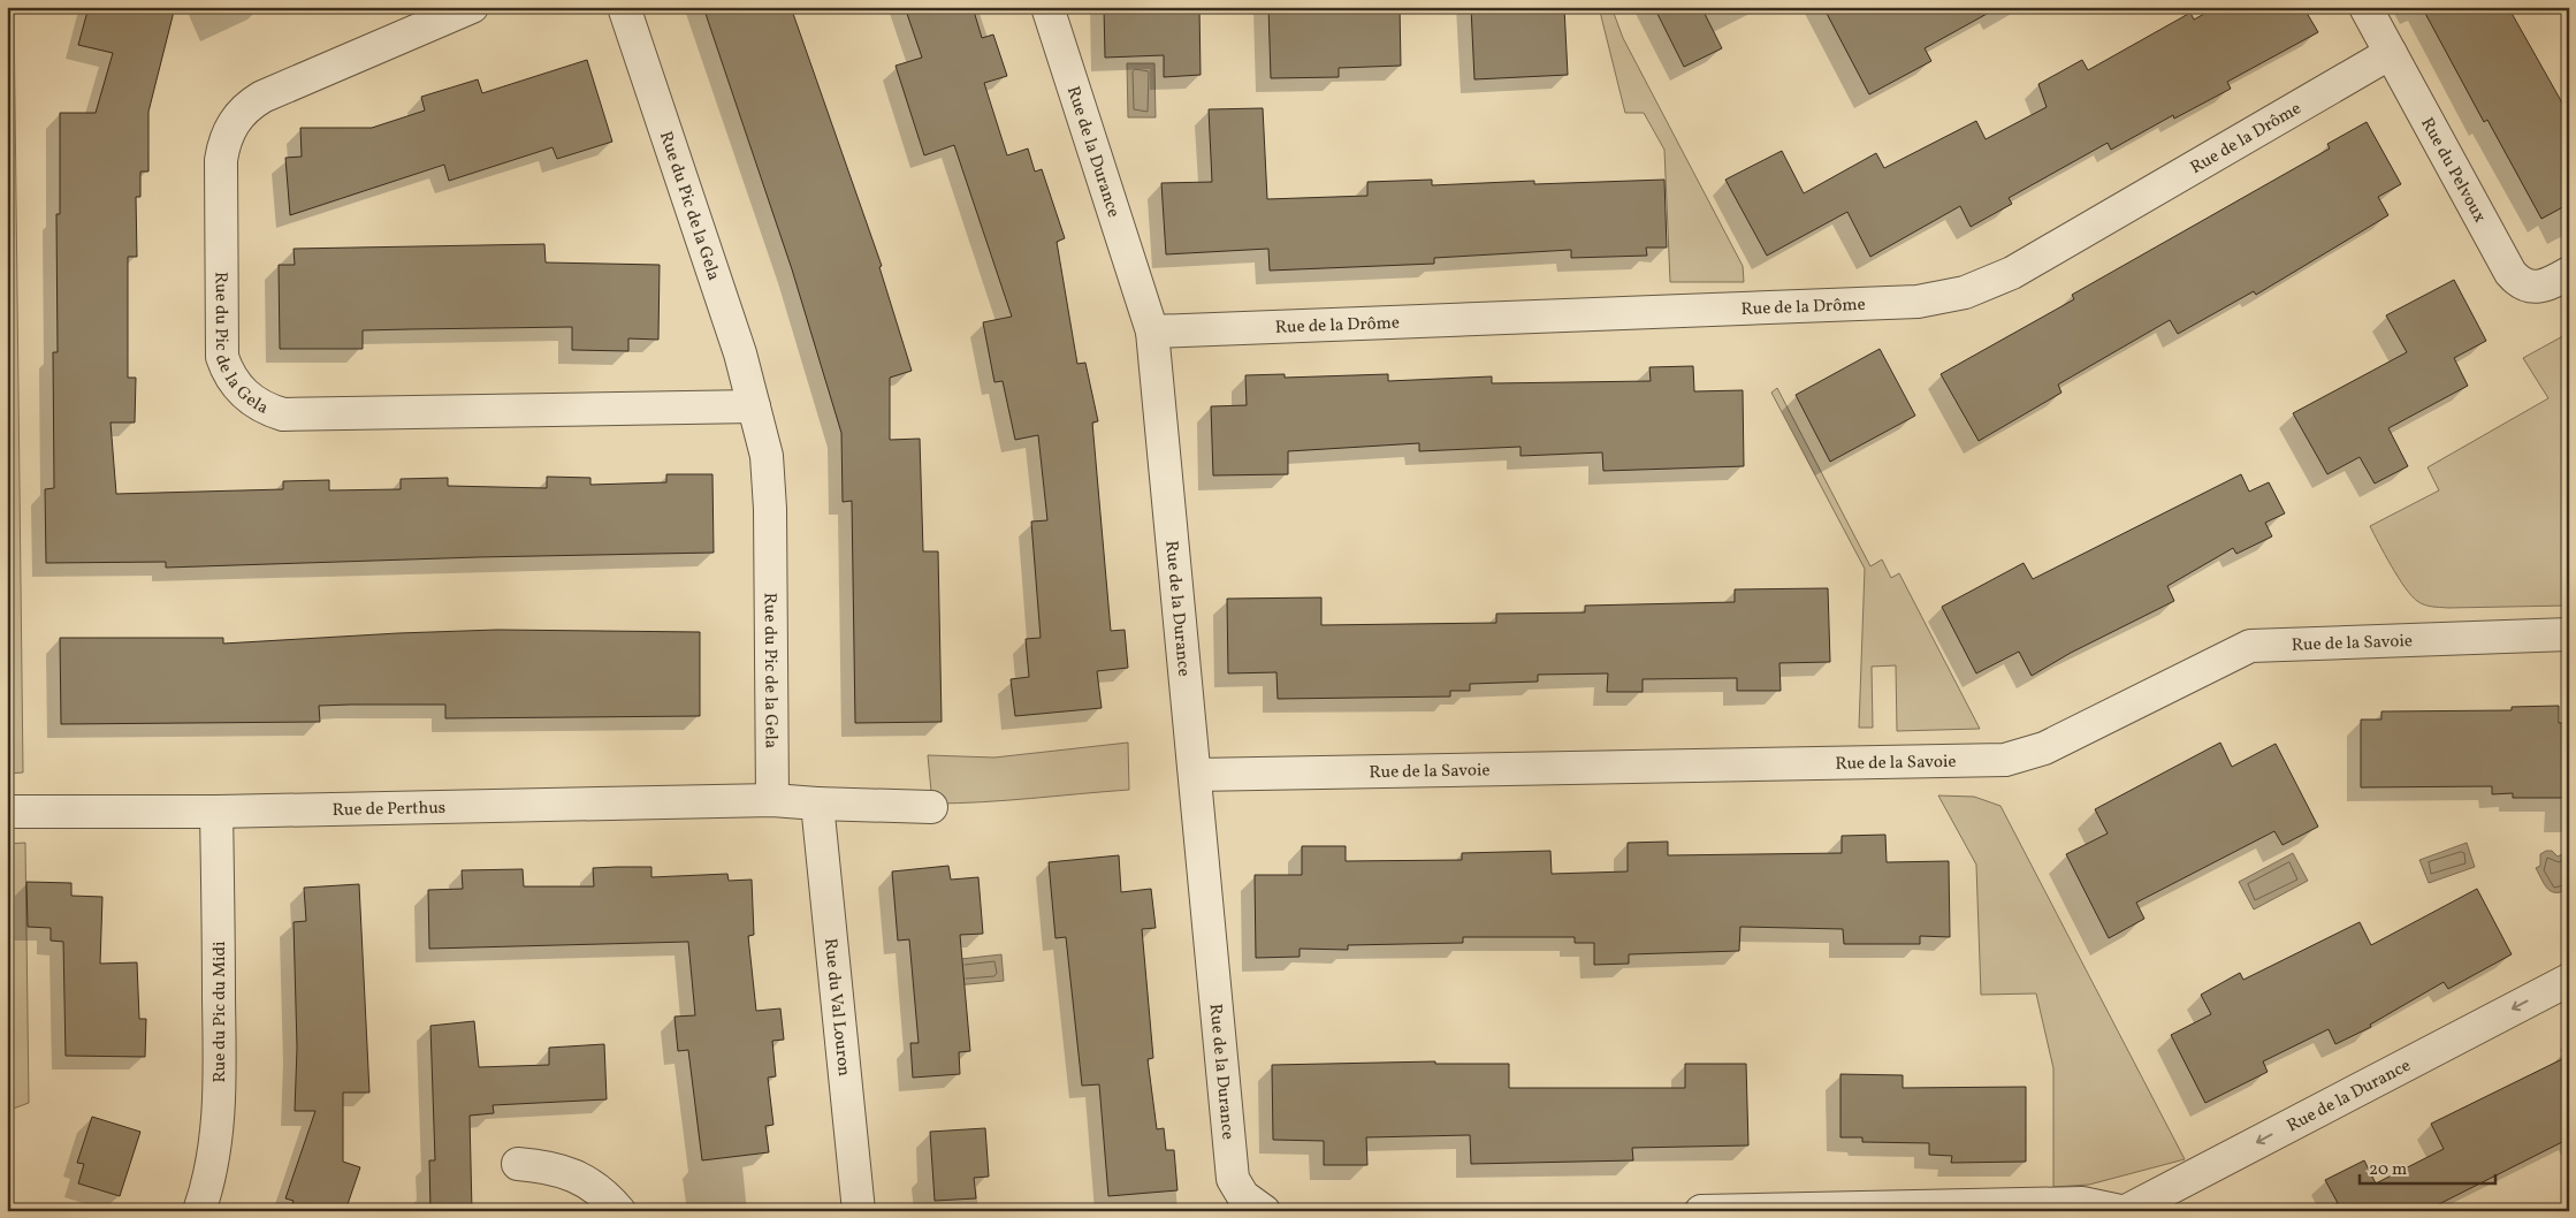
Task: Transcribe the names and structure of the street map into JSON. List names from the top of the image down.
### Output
{
  "streets": {
    "street": [
      "Rue de la Drôme",
      "Rue de la Durance",
      "Rue du Pelvoux",
      "Rue du Pic de la Gela",
      "Rue de la Savoie",
      "Rue de Perthus",
      "Rue du Val Louron",
      "Rue du Pic du Midi"
    ]
  },
  "crossings": [
    ["Rue de la Drôme", "Rue de la Durance"],
    ["Rue de la Drôme", "Rue du Pelvoux"],
    ["Rue de la Durance", "Rue de la Savoie"],
    ["Rue du Pic de la Gela", "Rue de Perthus"],
    ["Rue de Perthus", "Rue du Pic du Midi"]
  ],
  "scale_bar": "20 m"
}
